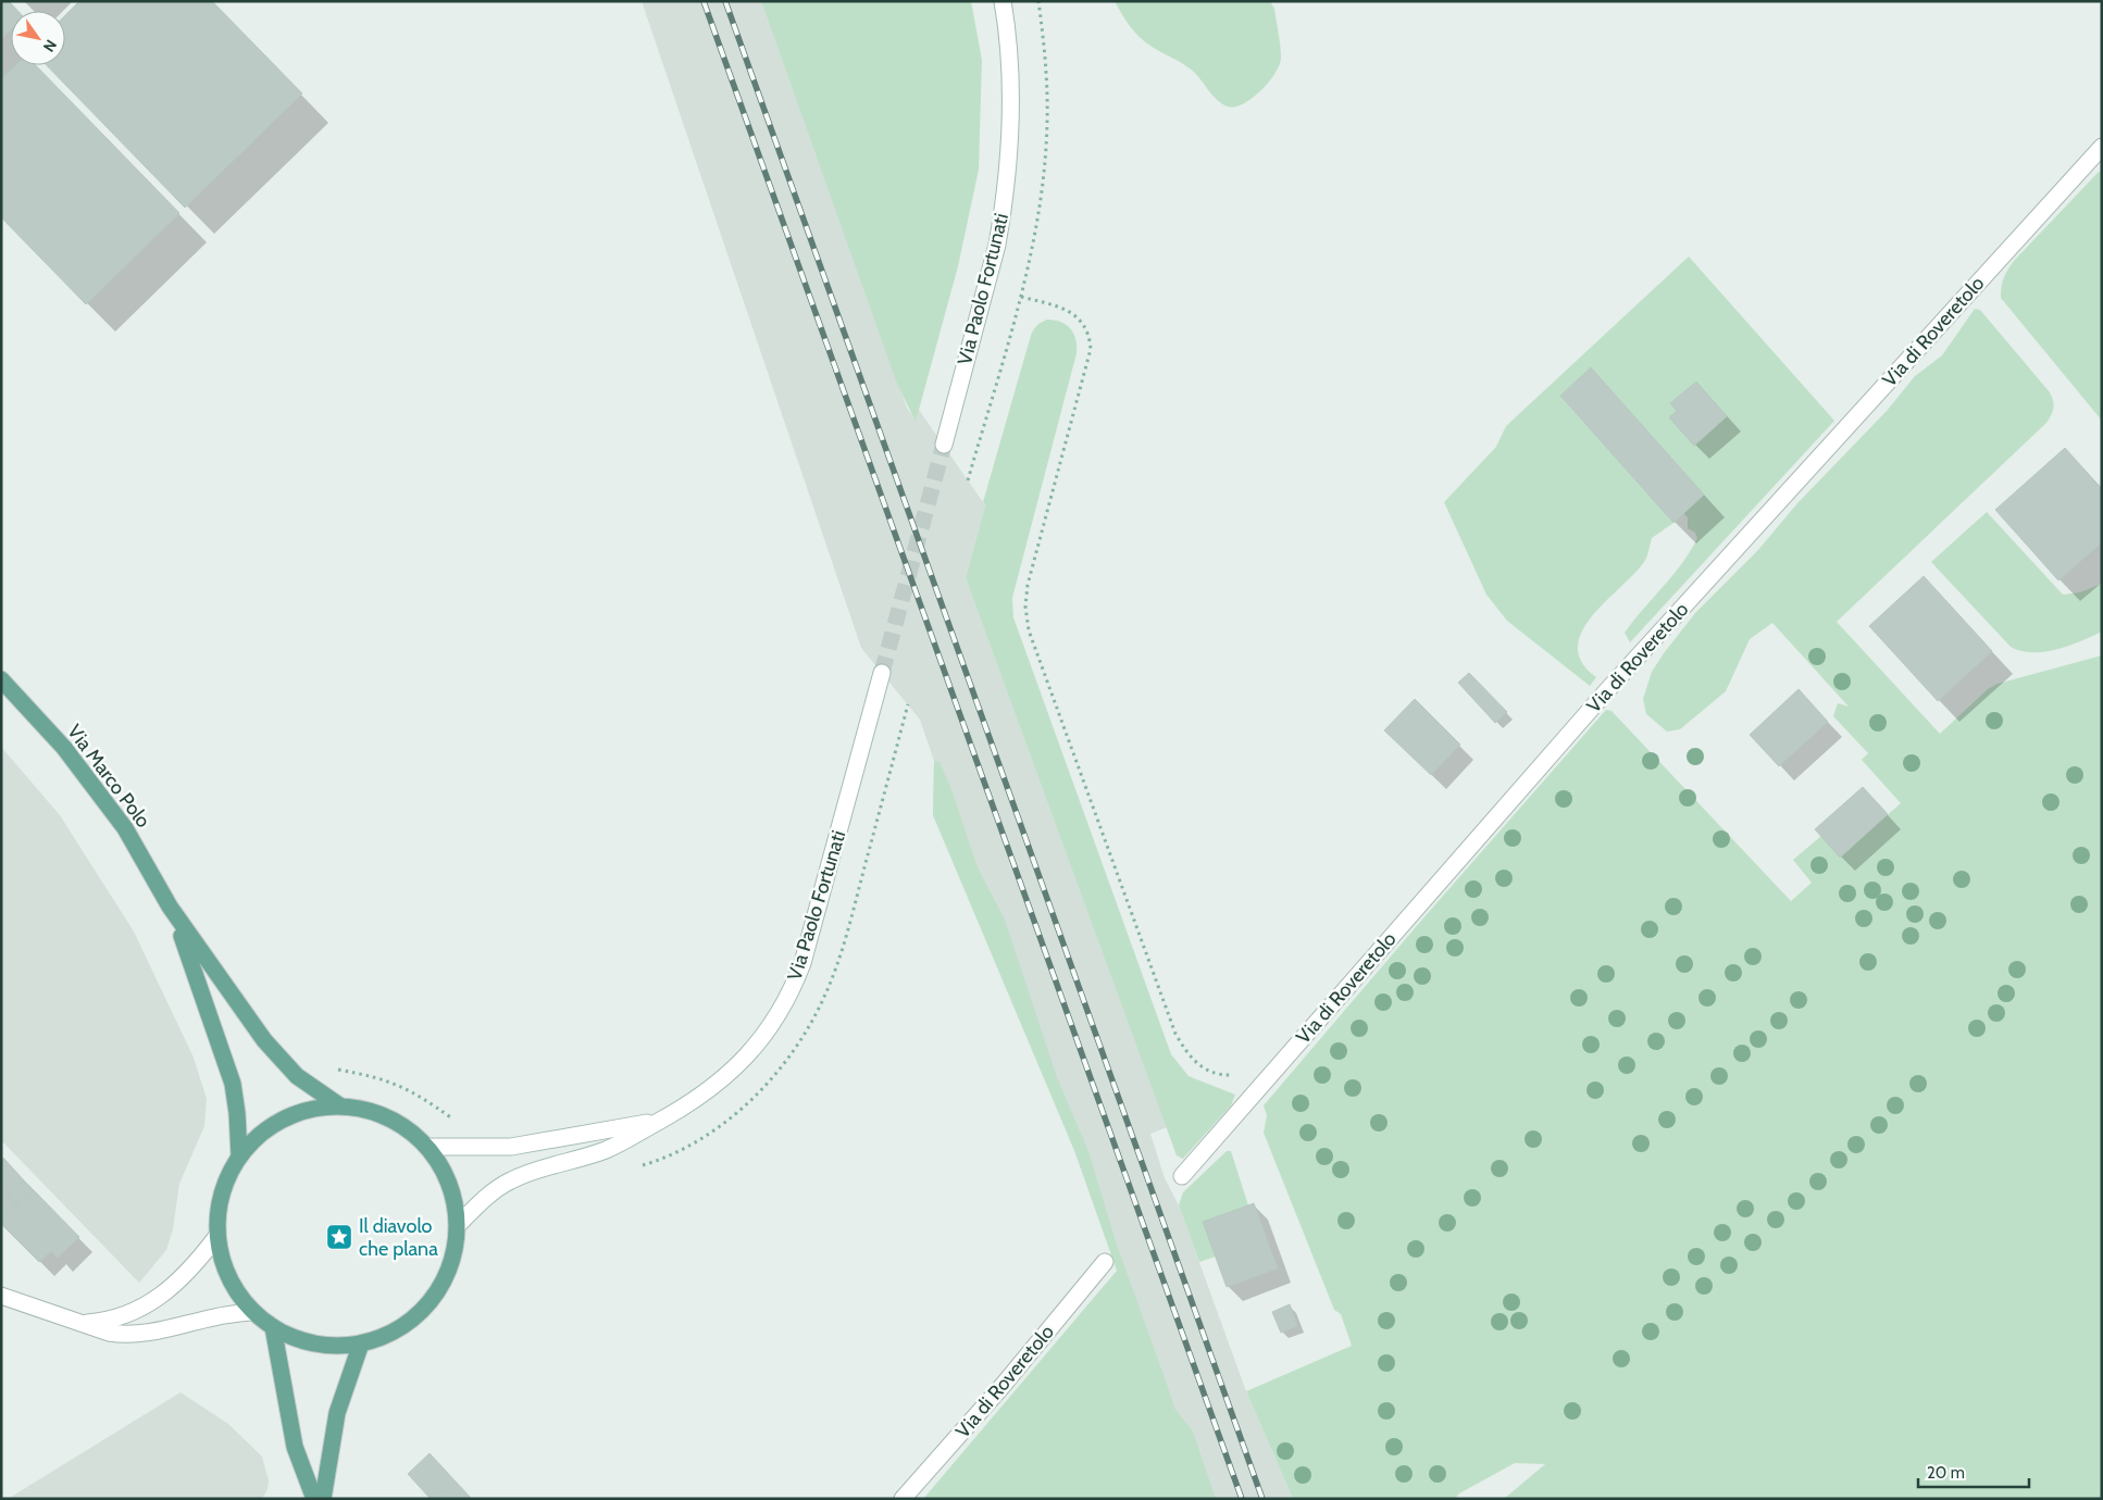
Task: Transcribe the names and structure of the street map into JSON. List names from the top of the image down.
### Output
{
  "streets": {
    "main road": ["Via Marco Polo"],
    "street": ["Via Paolo Fortunati", "Via di Roveretolo"]
  },
  "places": {
    "place": ["Il diavolo che plana"]
  },
  "scale_bar": "20 m",
  "north": "bottom right"
}
